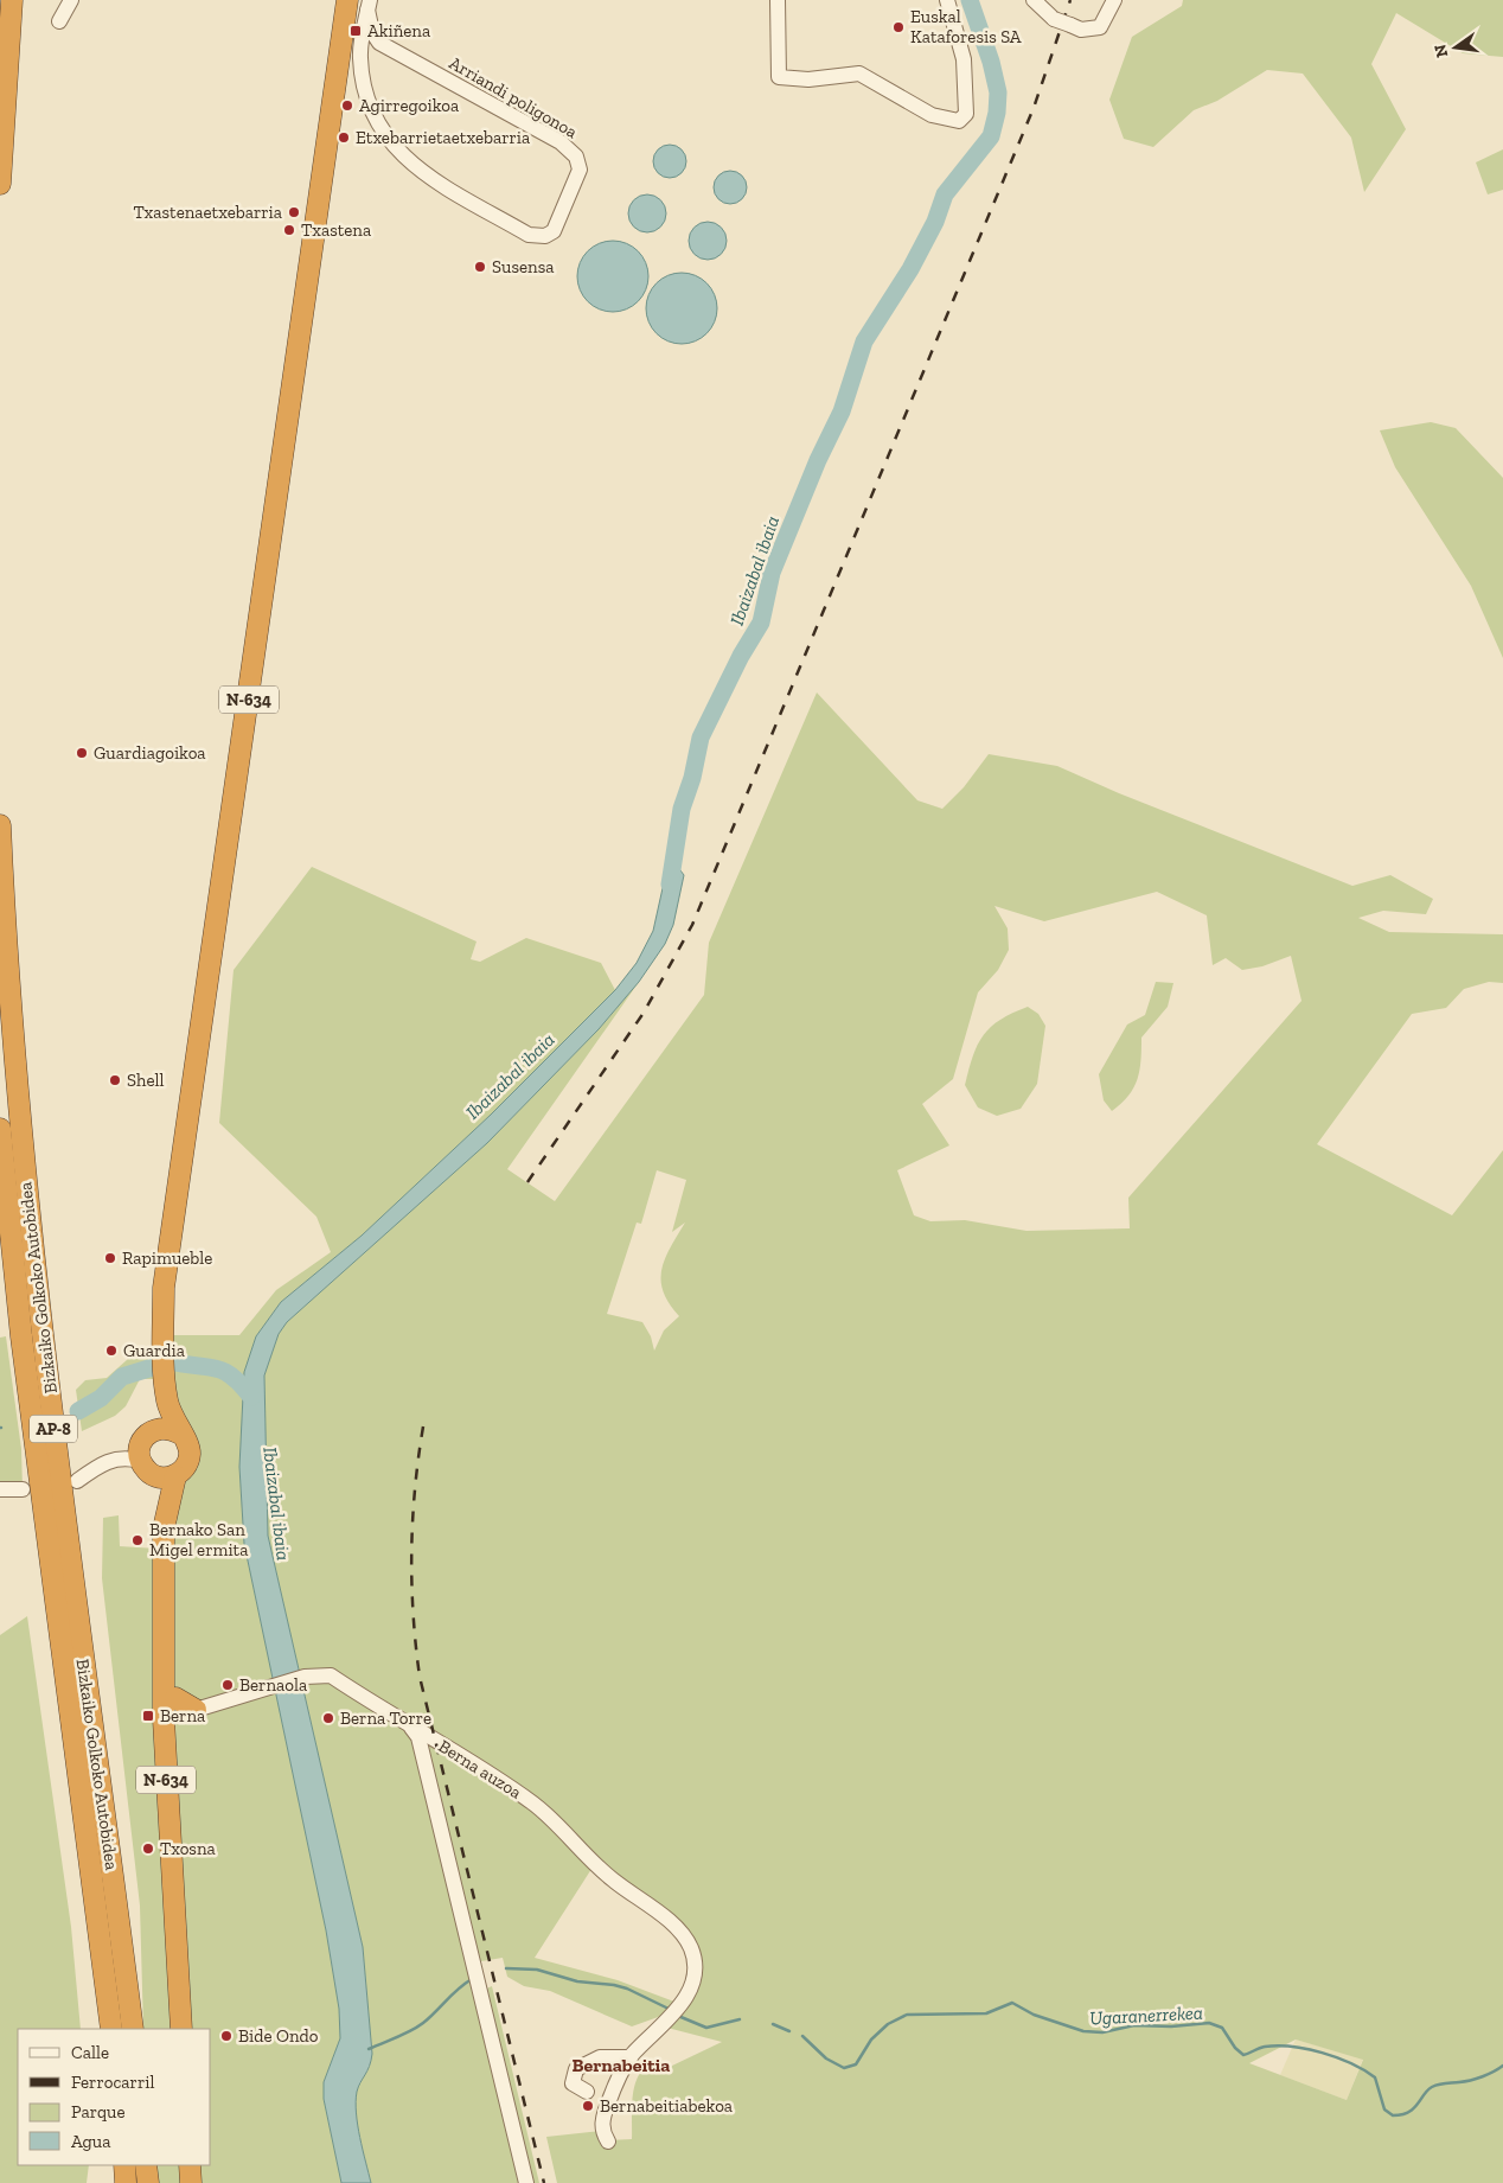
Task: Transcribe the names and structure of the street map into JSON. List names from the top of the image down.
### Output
{
  "streets": {
    "highway": ["N-634", "Bizkaiko Golkoko Autobidea", "AP-8"],
    "street": ["Arriandi poligonoa", "Berna auzoa"]
  },
  "districts": ["Bernabeitia"],
  "water": ["Ibaizabal ibaia", "Ugaranerrekea"],
  "places": {
    "other": [
      "Euskal Kataforesis SA",
      "Agirregoikoa",
      "Etxebarrietaetxebarria",
      "Txastenaetxebarria",
      "Txastena",
      "Susensa",
      "Guardiagoikoa",
      "Shell",
      "Rapimueble",
      "Guardia",
      "Bernako San Migel ermita",
      "Bernaola",
      "Berna Torre",
      "Txosna",
      "Bide Ondo",
      "Bernabeitiabekoa"
    ],
    "transit": ["Akiñena", "Berna"]
  },
  "legend": [
    "Calle",
    "Ferrocarril",
    "Parque",
    "Agua"
  ],
  "north": "left"
}
